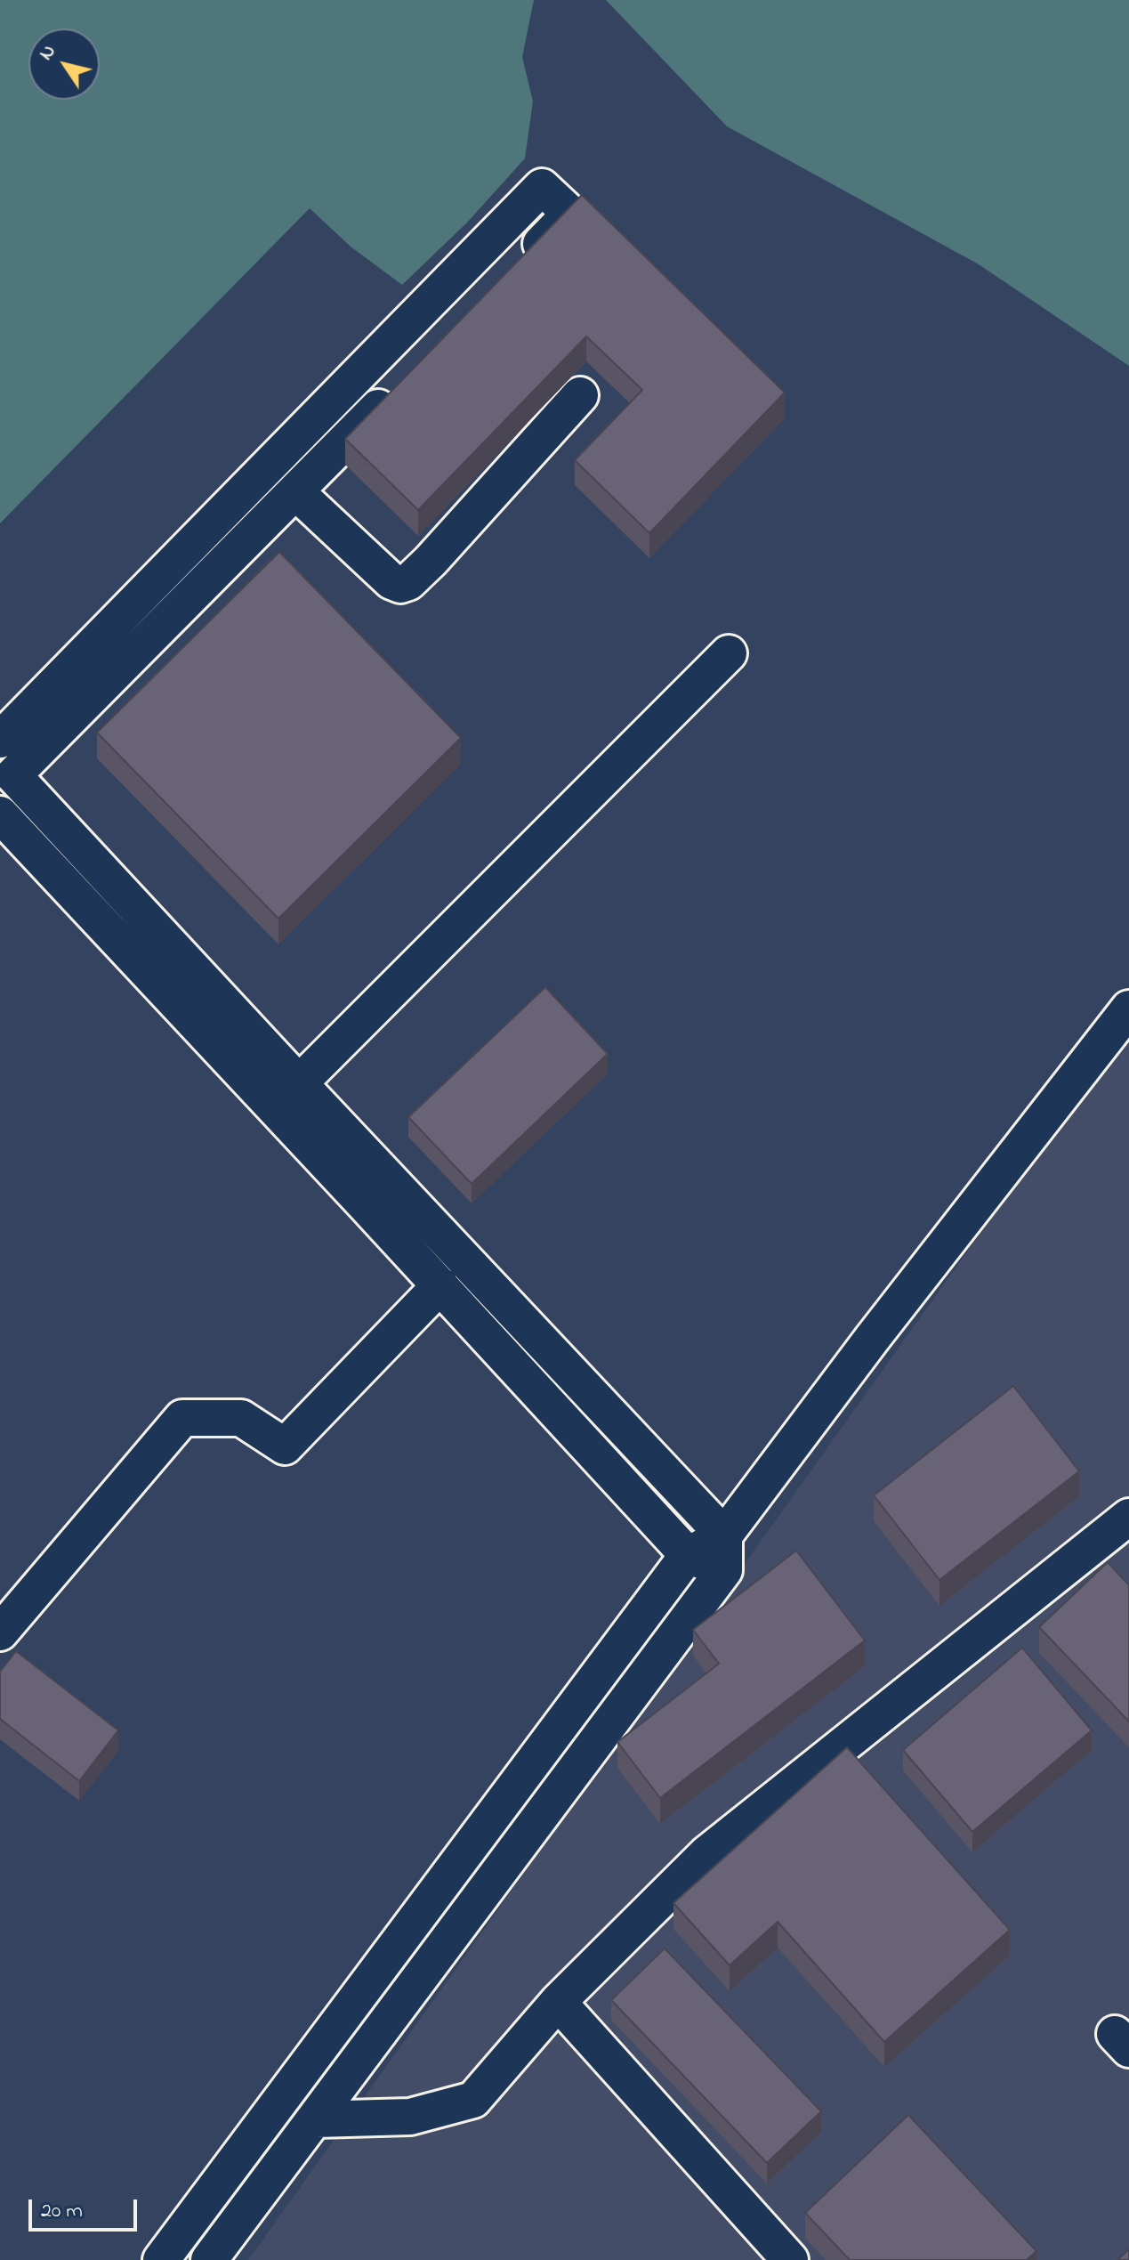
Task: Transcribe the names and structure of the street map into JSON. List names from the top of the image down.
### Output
{
  "scale_bar": "20 m",
  "north": "top left"
}
